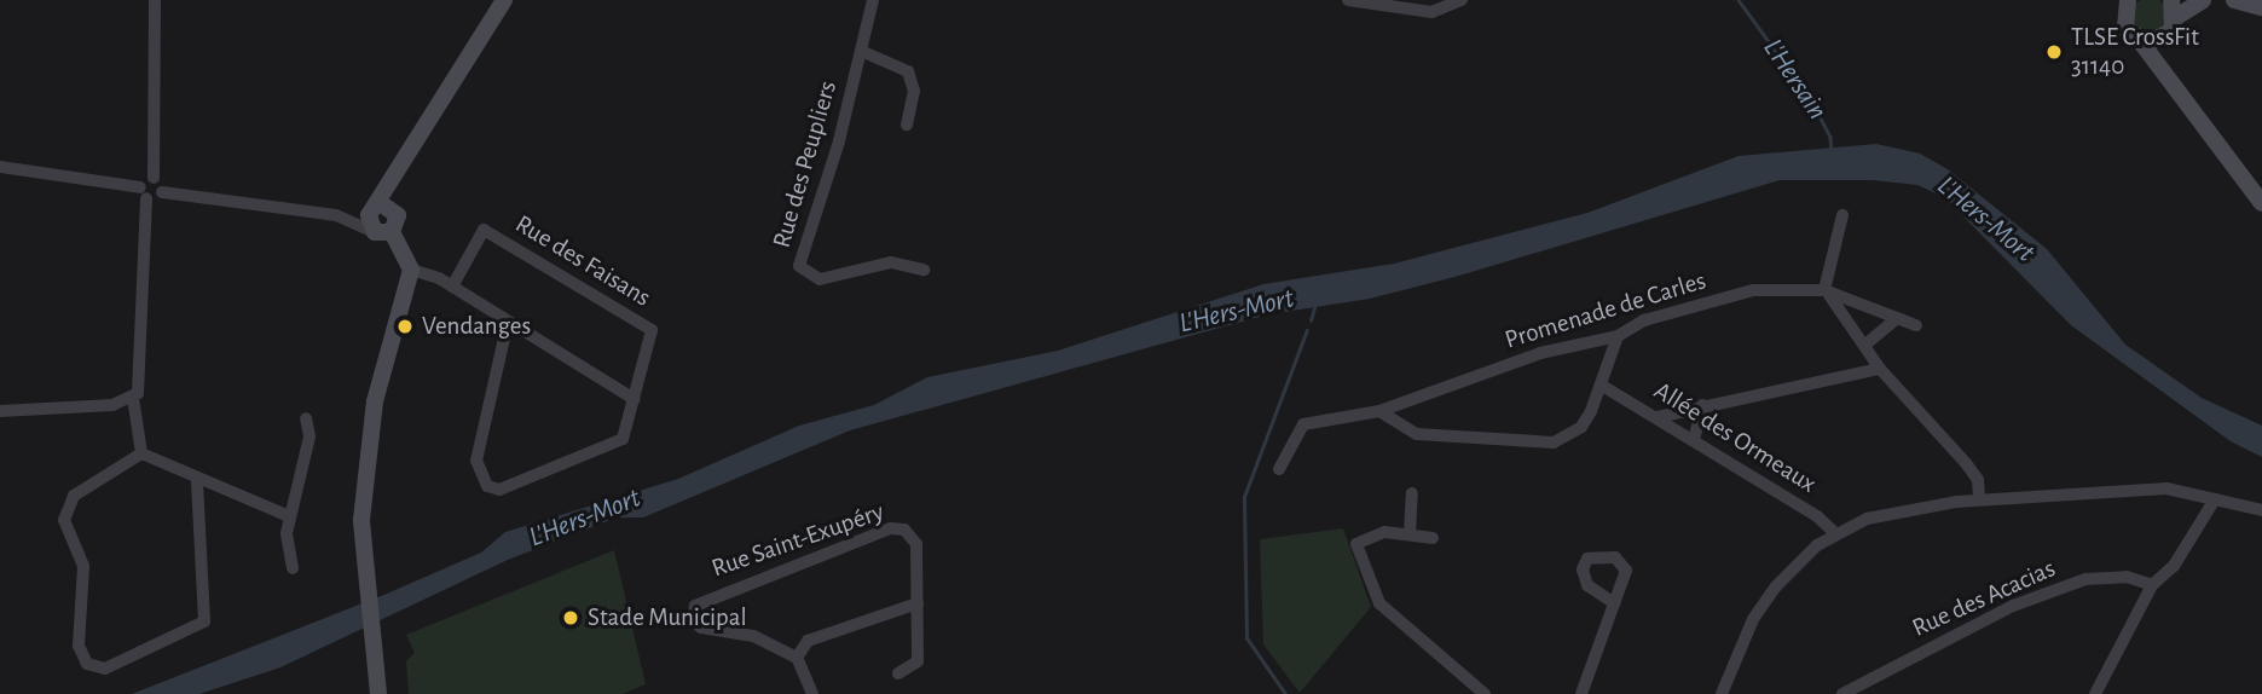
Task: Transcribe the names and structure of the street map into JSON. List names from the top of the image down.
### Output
{
  "streets": {
    "street": [
      "Rue des Peupliers",
      "Rue des Faisans",
      "Promenade de Carles",
      "Allée des Ormeaux",
      "Rue Saint-Exupéry",
      "Rue des Acacias"
    ]
  },
  "water": ["L'Hersain", "L'Hers-Mort"],
  "places": ["TLSE CrossFit 31140", "Vendanges", "Stade Municipal"]
}
